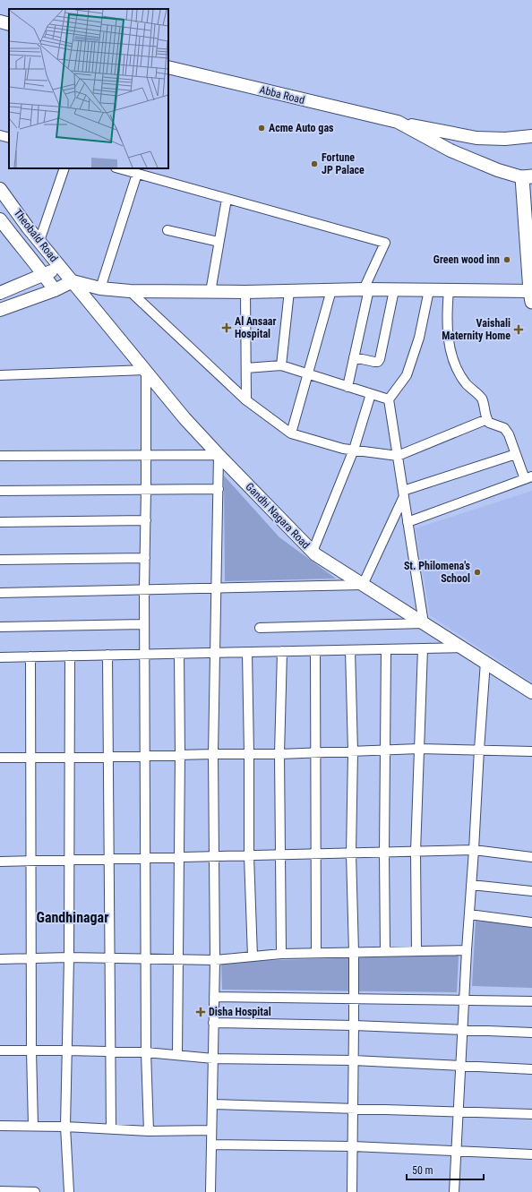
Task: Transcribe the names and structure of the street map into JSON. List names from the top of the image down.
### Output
{
  "streets": {
    "main road": ["Abba Road", "Theobald Road", "Gandhi Nagara Road"]
  },
  "crossings": [
    ["Theobald Road", "Gandhi Nagara Road"]
  ],
  "districts": ["Gandhinagar"],
  "places": {
    "other": [
      "Acme Auto gas",
      "Fortune JP Palace",
      "Green wood inn",
      "St. Philomena's School"
    ],
    "health": ["Al Ansaar Hospital", "Vaishali Maternity Home", "Disha Hospital"]
  },
  "scale_bar": "50 m"
}
